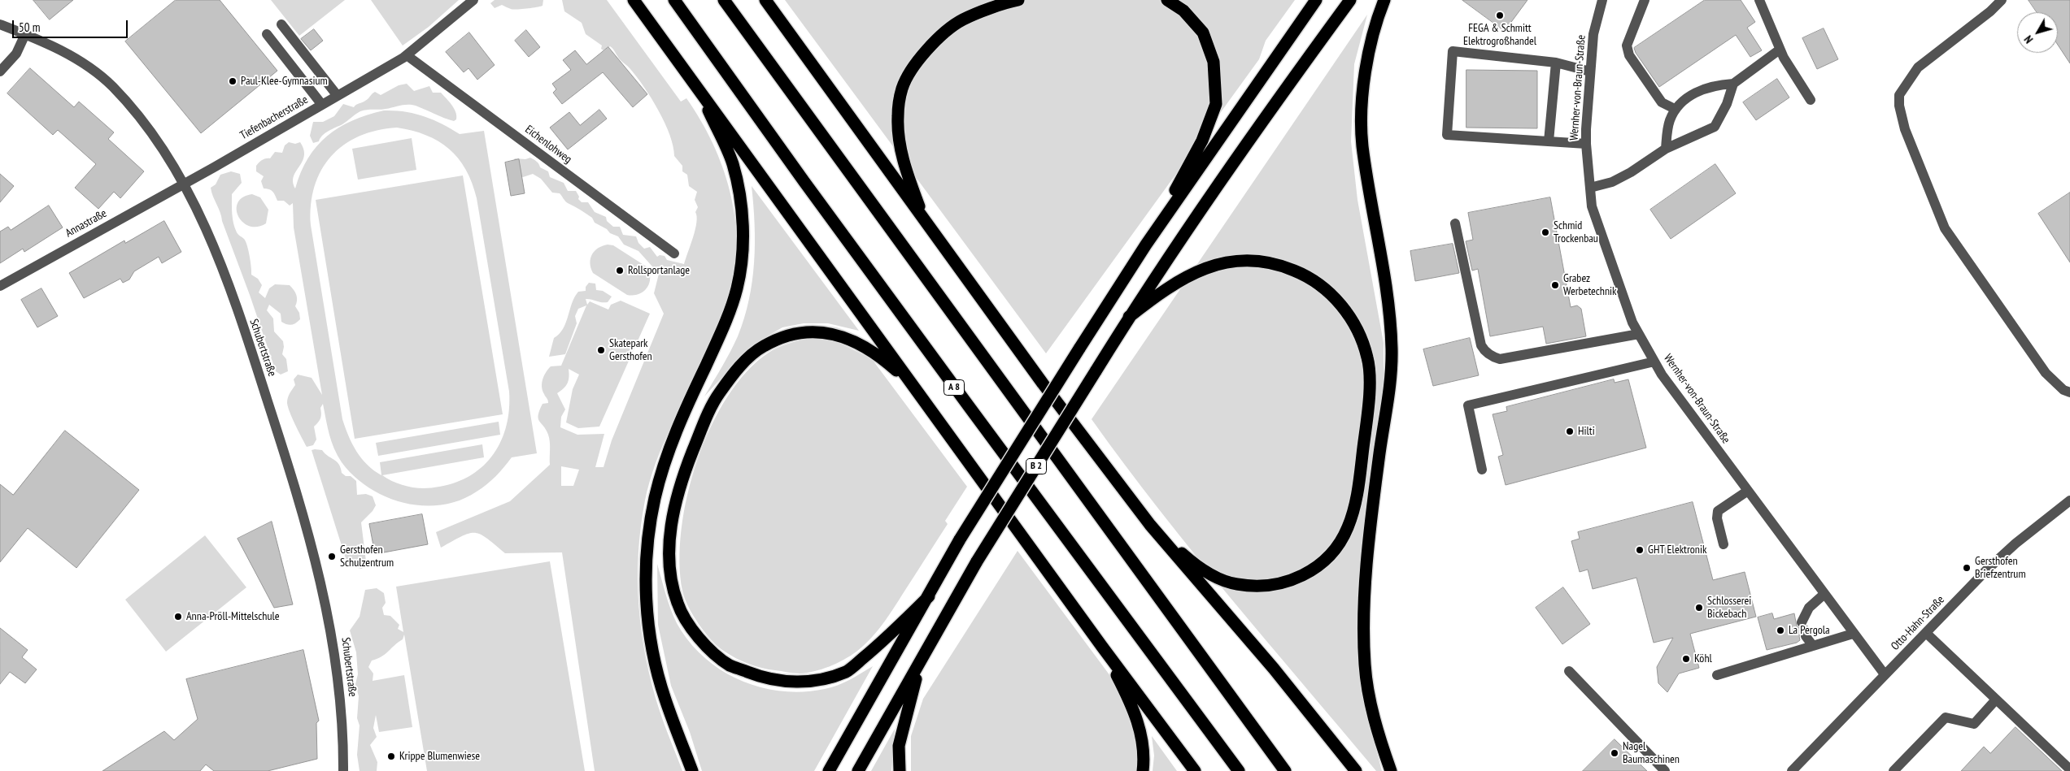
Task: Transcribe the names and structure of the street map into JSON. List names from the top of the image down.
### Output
{
  "streets": {
    "highway": ["A 8", "B 2"],
    "street": [
      "Wernher-von-Braun-Straße",
      "Tiefenbacherstraße",
      "Eichenlohweg",
      "Annastraße",
      "Schubertstraße",
      "Otto-Hahn-Straße"
    ]
  },
  "crossings": [
    ["Wernher-von-Braun-Straße", "Otto-Hahn-Straße"],
    ["Tiefenbacherstraße", "Eichenlohweg"],
    ["Tiefenbacherstraße", "Annastraße"],
    ["Tiefenbacherstraße", "Schubertstraße"],
    ["Annastraße", "Schubertstraße"]
  ],
  "places": [
    "FEGA & Schmitt Elektrogroßhandel",
    "Paul-Klee-Gymnasium",
    "Schmid Trockenbau",
    "Rollsportanlage",
    "Grabez Werbetechnik",
    "Skatepark Gersthofen",
    "Hilti",
    "GHT Elektronik",
    "Gersthofen Schulzentrum",
    "Gersthofen Briefzentrum",
    "Schlosserei Bickebach",
    "Anna-Pröll-Mittelschule",
    "La Pergola",
    "Köhl",
    "Nagel Baumaschinen",
    "Krippe Blumenwiese"
  ],
  "scale_bar": "50 m",
  "north": "bottom left"
}
